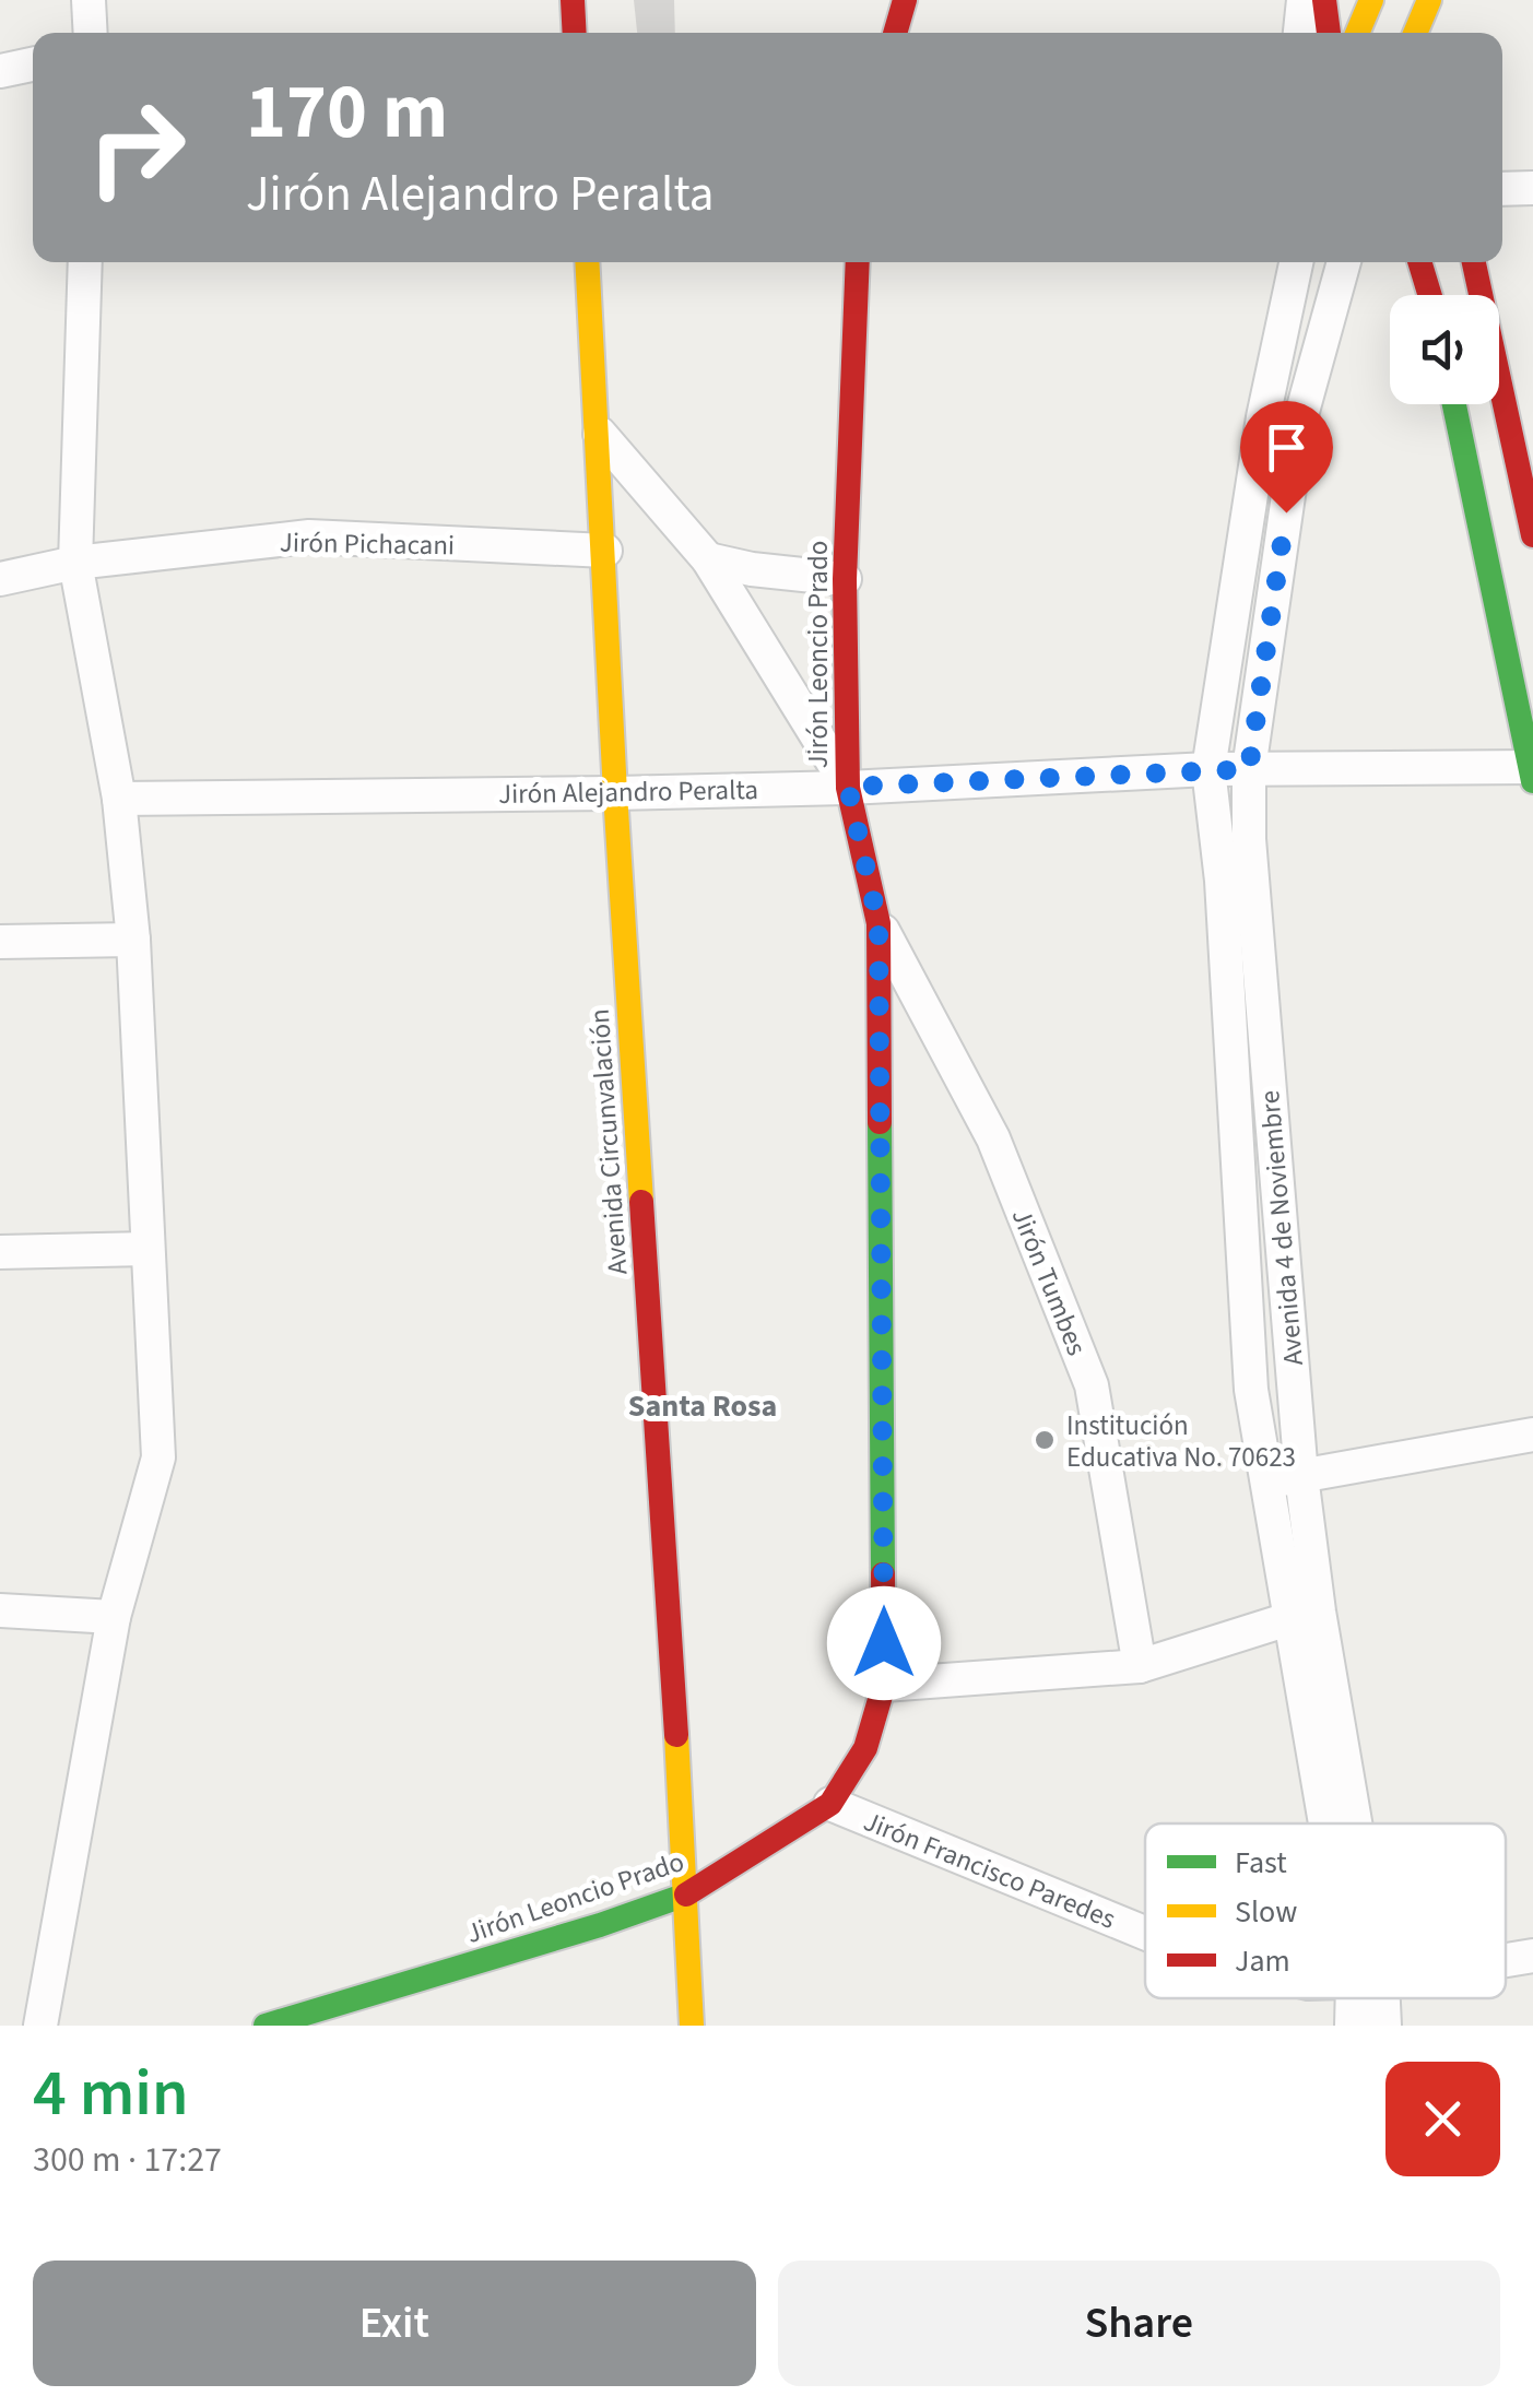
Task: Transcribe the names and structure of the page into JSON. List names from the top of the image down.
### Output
{
  "streets": {
    "main road": ["Jirón Leoncio Prado", "Avenida Circunvalación"],
    "street": [
      "Jirón Pichacani",
      "Jirón Alejandro Peralta",
      "Avenida 4 de Noviembre",
      "Jirón Tumbes",
      "Jirón Francisco Paredes"
    ]
  },
  "crossings": [
    ["Jirón Pichacani", "Avenida Circunvalación"],
    ["Jirón Leoncio Prado", "Jirón Alejandro Peralta"],
    ["Jirón Leoncio Prado", "Avenida Circunvalación"],
    ["Jirón Leoncio Prado", "Jirón Tumbes"],
    ["Jirón Leoncio Prado", "Jirón Francisco Paredes"],
    ["Jirón Alejandro Peralta", "Avenida Circunvalación"],
    ["Jirón Alejandro Peralta", "Avenida 4 de Noviembre"]
  ],
  "districts": ["Santa Rosa"],
  "places": ["Institución Educativa No. 70623"],
  "legend": ["Fast", "Slow", "Jam"],
  "page": {
    "turn": ["170 m", "Jirón Alejandro Peralta"],
    "heading": ["4 min", "300 m · 17:27"],
    "buttons": ["Exit", "Share"]
  }
}
